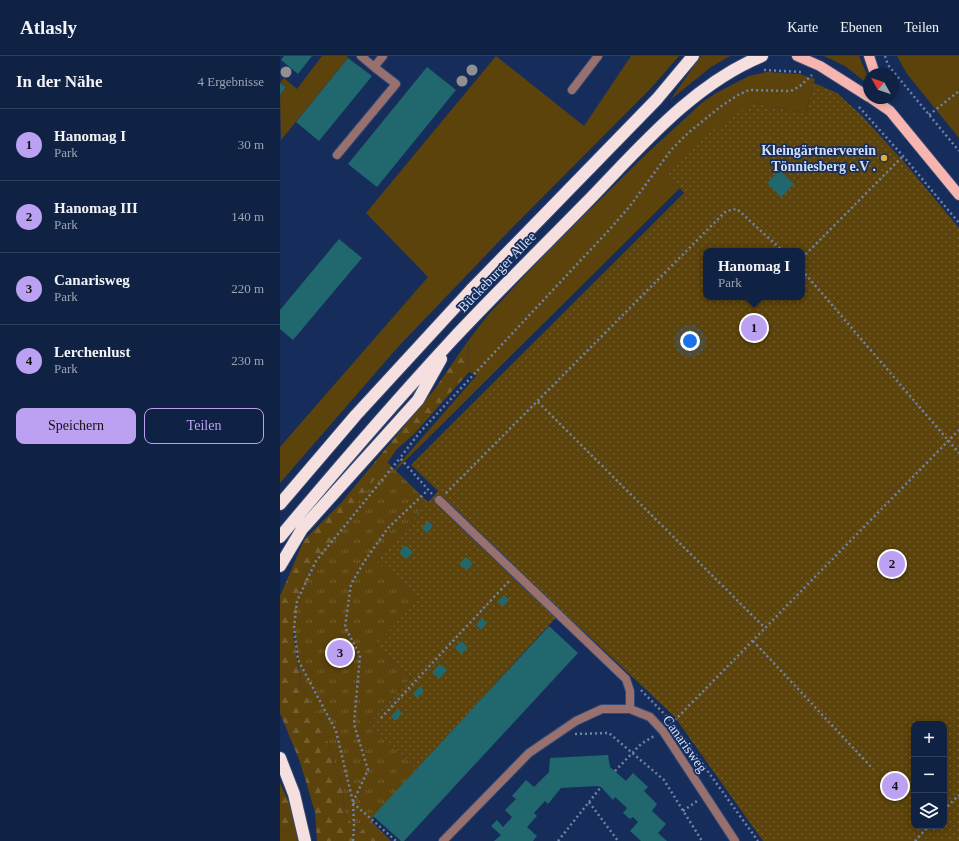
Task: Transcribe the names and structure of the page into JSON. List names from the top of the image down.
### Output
{
  "streets": {
    "highway": ["Bückeburger Allee"],
    "street": ["Canarisweg"]
  },
  "places": ["Kleingärtnerverein Tönniesberg e.V ."],
  "north": "top left",
  "page": {
    "header": "Atlasly",
    "nav": ["Karte", "Ebenen", "Teilen"],
    "heading": ["In der Nähe", "4 Ergebnisse"],
    "list": [
      {
        "mark": "1",
        "name": "Hanomag I",
        "note": "Park",
        "value": "30 m"
      },
      {
        "mark": "2",
        "name": "Hanomag III",
        "note": "Park",
        "value": "140 m"
      },
      {
        "mark": "3",
        "name": "Canarisweg",
        "note": "Park",
        "value": "220 m"
      },
      {
        "mark": "4",
        "name": "Lerchenlust",
        "note": "Park",
        "value": "230 m"
      }
    ],
    "popup": ["Hanomag I", "Park"],
    "pins": [
      "1",
      "2",
      "3",
      "4"
    ],
    "buttons": ["Speichern", "Teilen"],
    "map_buttons": ["+", "−"]
  }
}
